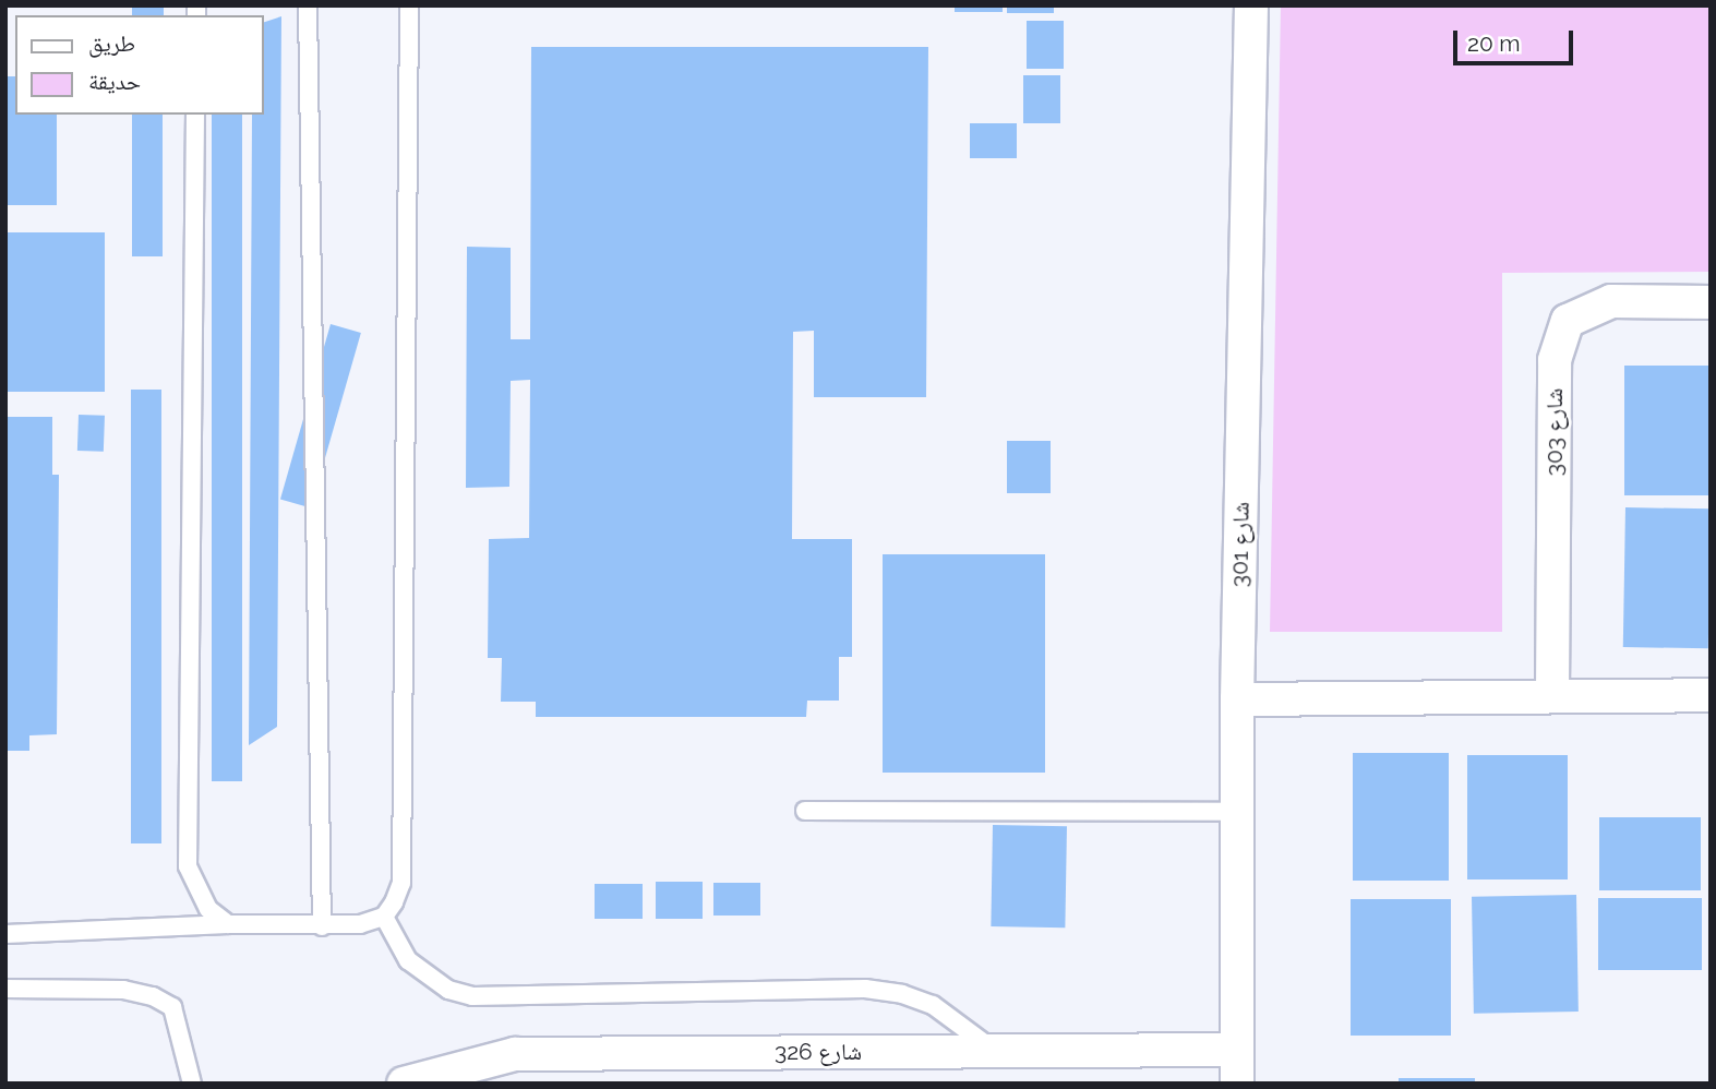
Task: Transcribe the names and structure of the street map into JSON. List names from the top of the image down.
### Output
{
  "streets": {
    "street": ["شارع 303", "شارع 301", "شارع 326"]
  },
  "crossings": [
    ["شارع 301", "شارع 326"]
  ],
  "legend": ["طريق", "حديقة"],
  "scale_bar": "20 m"
}
